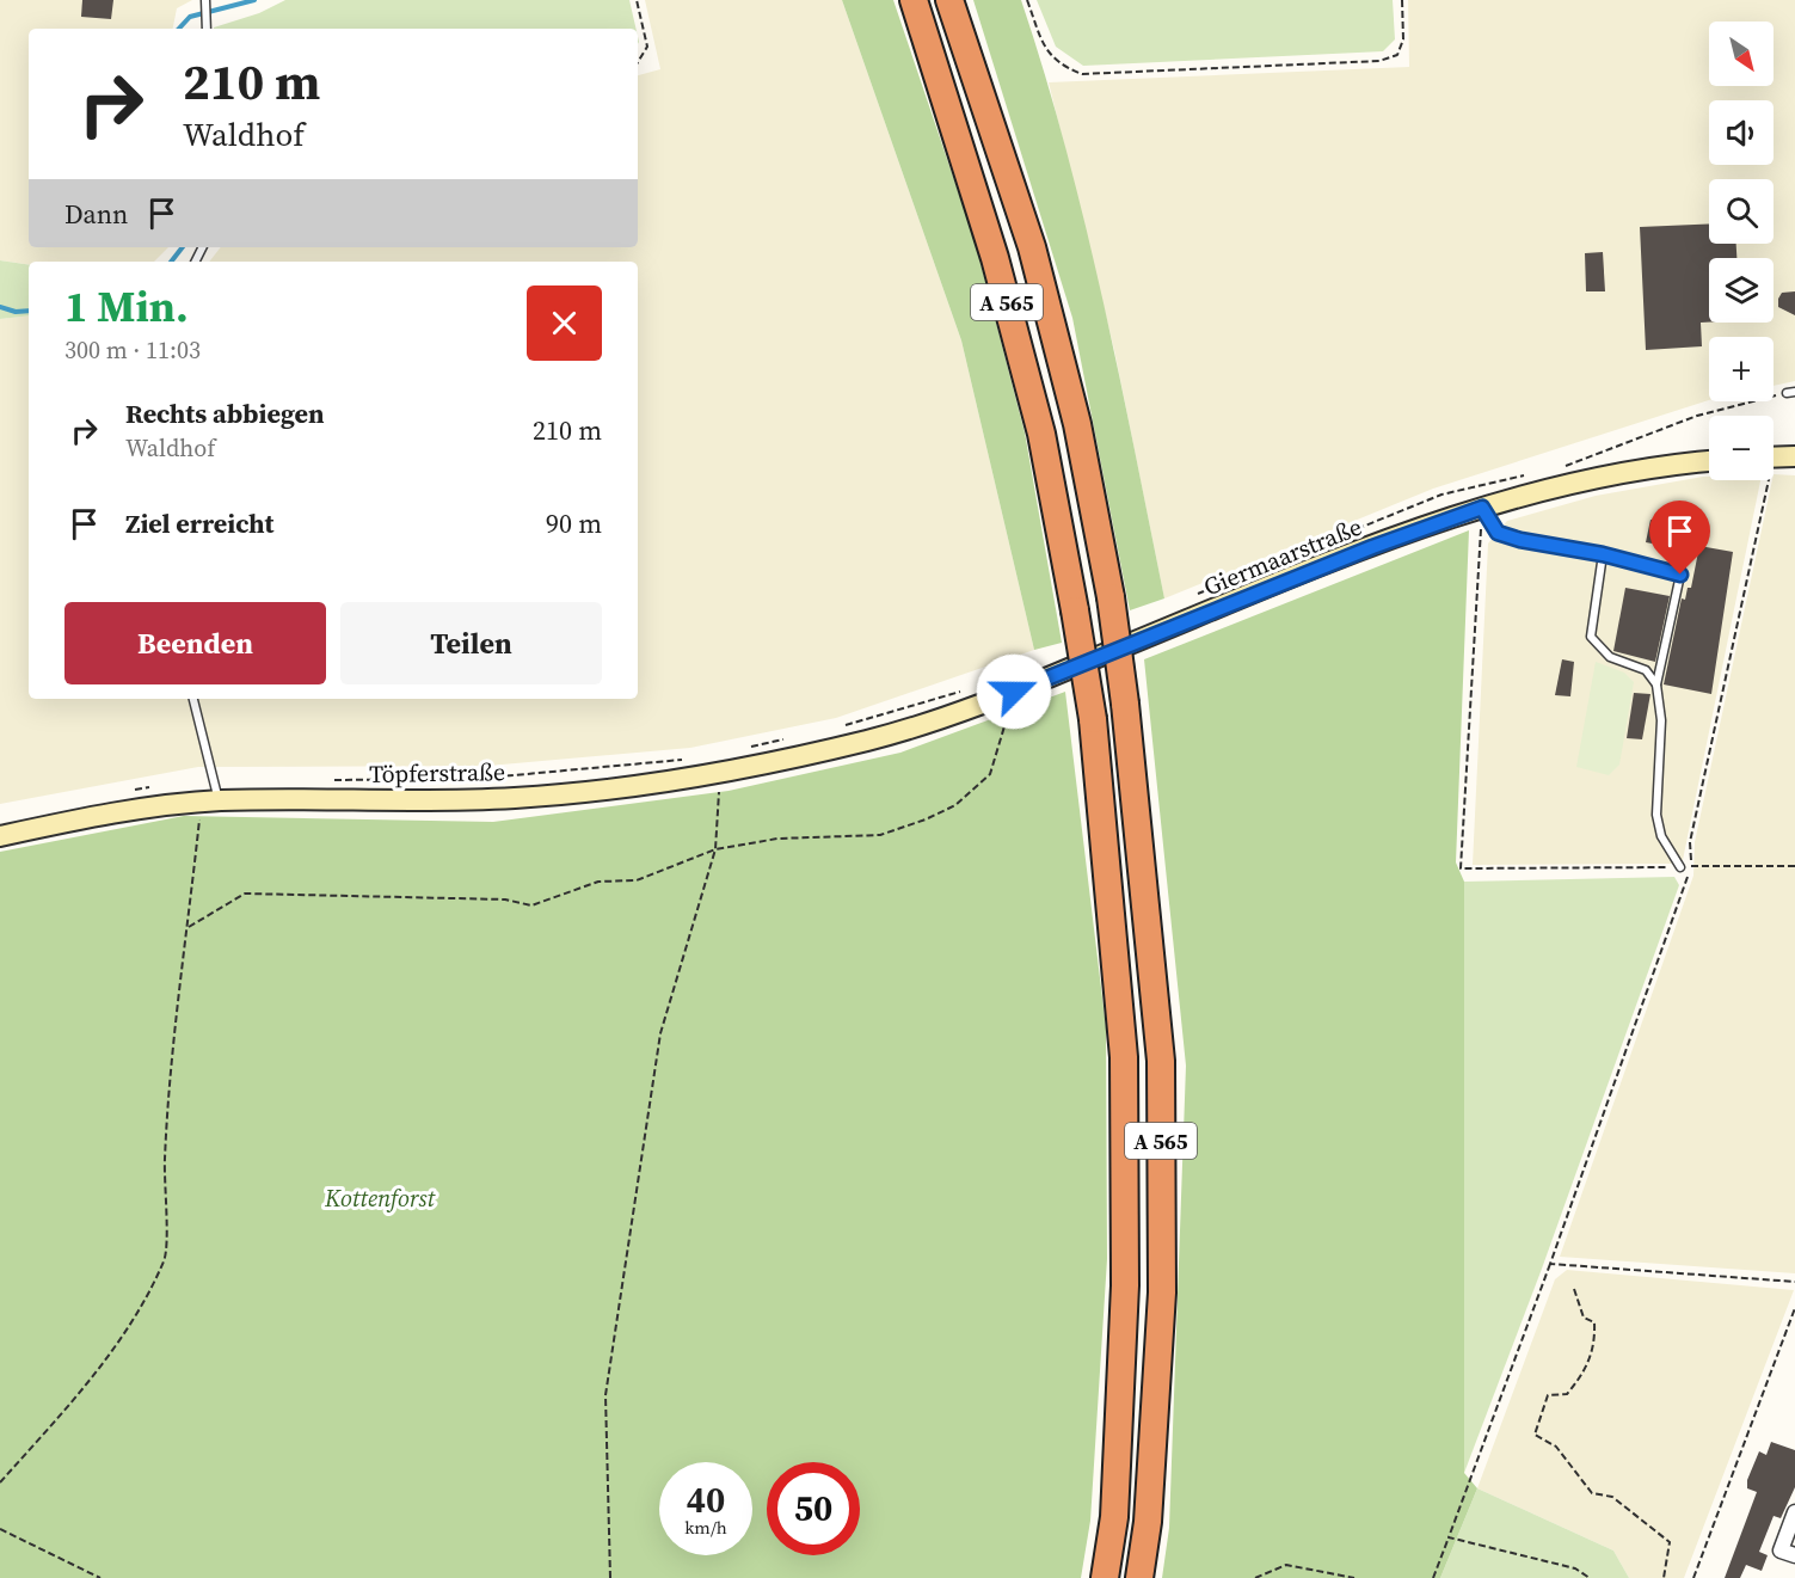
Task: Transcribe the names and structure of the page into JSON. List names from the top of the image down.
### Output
{
  "streets": {
    "highway": ["A 565"],
    "main road": ["Giermaarstraße", "Töpferstraße"]
  },
  "crossings": [
    ["Giermaarstraße", "Töpferstraße"]
  ],
  "parks": ["Kottenforst"],
  "north": "bottom right",
  "page": {
    "map_buttons": ["+", "−"],
    "turn": ["210 m", "Waldhof"],
    "then": "Dann",
    "heading": ["1 Min.", "300 m · 11:03"],
    "list": [
      {
        "name": "Rechts abbiegen",
        "note": "Waldhof",
        "value": "210 m"
      },
      {
        "name": "Ziel erreicht",
        "value": "90 m"
      }
    ],
    "buttons": ["Beenden", "Teilen"],
    "speed": "40 km/h",
    "limit": "50"
  }
}
